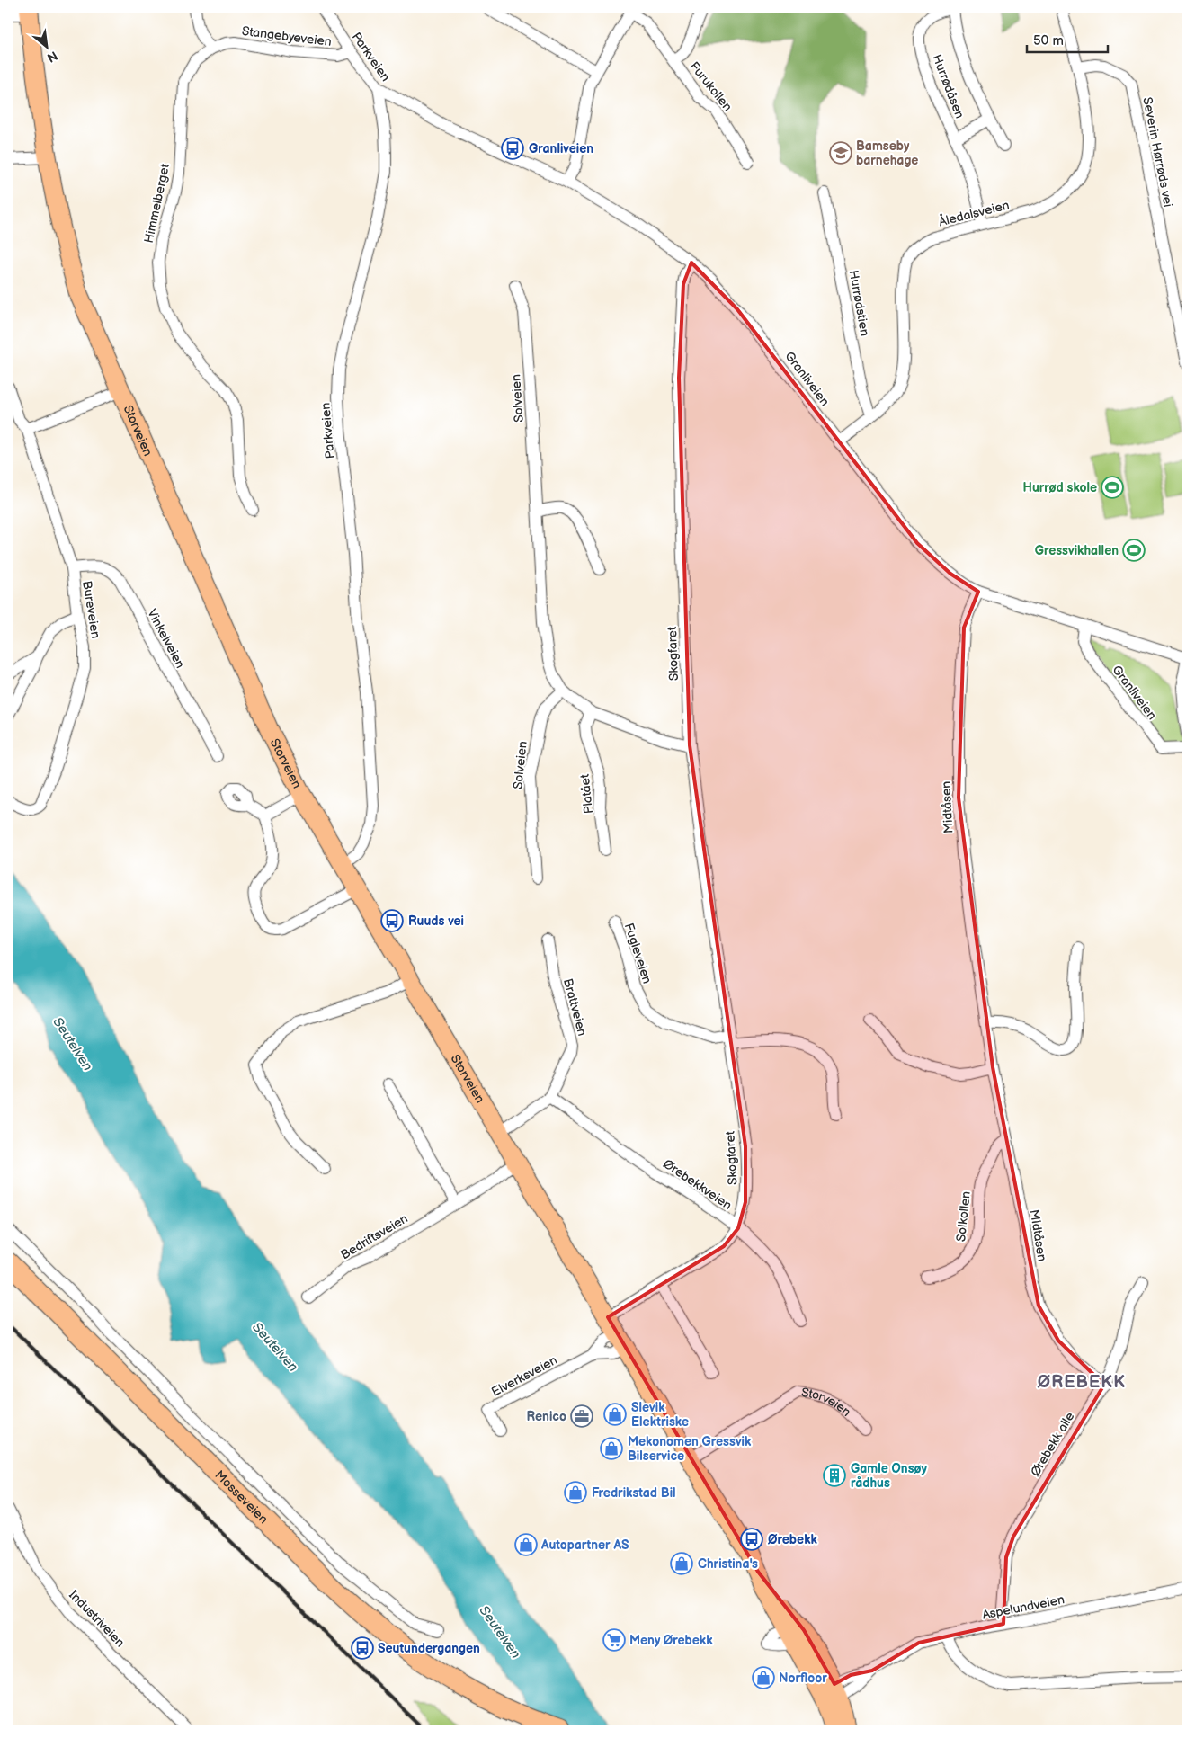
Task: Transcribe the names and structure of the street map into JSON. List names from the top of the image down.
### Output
{
  "streets": {
    "highway": ["Mosseveien"],
    "main road": ["Storveien"],
    "street": [
      "Stangebyeveien",
      "Parkveien",
      "Furukollen",
      "Hurrødåsen",
      "Severin Hørrøds vei",
      "Himmelberget",
      "Åledalsveien",
      "Hurrødstien",
      "Granliveien",
      "Solveien",
      "Bureveien",
      "Vinkelveien",
      "Skogfaret",
      "Platået",
      "Midtåsen",
      "Fugleveien",
      "Brattveien",
      "Ørebekkveien",
      "Solkollen",
      "Bedriftsveien",
      "Elverksveien",
      "Ørebekk alle",
      "Aspelundveien",
      "Industriveien"
    ]
  },
  "crossings": [
    ["Stangebyeveien", "Parkveien"],
    ["Stangebyeveien", "Himmelberget"],
    ["Parkveien", "Granliveien"],
    ["Parkveien", "Storveien"],
    ["Hurrødåsen", "Åledalsveien"],
    ["Severin Hørrøds vei", "Åledalsveien"],
    ["Åledalsveien", "Hurrødstien"],
    ["Åledalsveien", "Granliveien"],
    ["Granliveien", "Skogfaret"],
    ["Granliveien", "Midtåsen"],
    ["Solveien", "Skogfaret"],
    ["Solveien", "Platået"],
    ["Storveien", "Skogfaret"],
    ["Storveien", "Brattveien"],
    ["Storveien", "Bedriftsveien"],
    ["Storveien", "Elverksveien"],
    ["Storveien", "Aspelundveien"],
    ["Bureveien", "Vinkelveien"],
    ["Skogfaret", "Fugleveien"],
    ["Skogfaret", "Ørebekkveien"],
    ["Midtåsen", "Solkollen"],
    ["Midtåsen", "Ørebekk alle"],
    ["Brattveien", "Ørebekkveien"],
    ["Ørebekk alle", "Aspelundveien"]
  ],
  "districts": ["ØREBEKK"],
  "water": ["Seutelven"],
  "places": {
    "bus stop": [
      "Granliveien",
      "Ruuds vei",
      "Ørebekk",
      "Seutundergangen"
    ],
    "school or university": ["Bamseby barnehage"],
    "sports": ["Hurrød skole", "Gressvikhallen"],
    "shop": [
      "Slevik Elektriske",
      "Mekonomen Gressvik Bilservice",
      "Fredrikstad Bil",
      "Autopartner AS",
      "Christina's",
      "Norfloor"
    ],
    "office": ["Renico"],
    "building": ["Gamle Onsøy rådhus"],
    "supermarket": ["Meny Ørebekk"]
  },
  "scale_bar": "50 m",
  "north": "bottom right"
}
